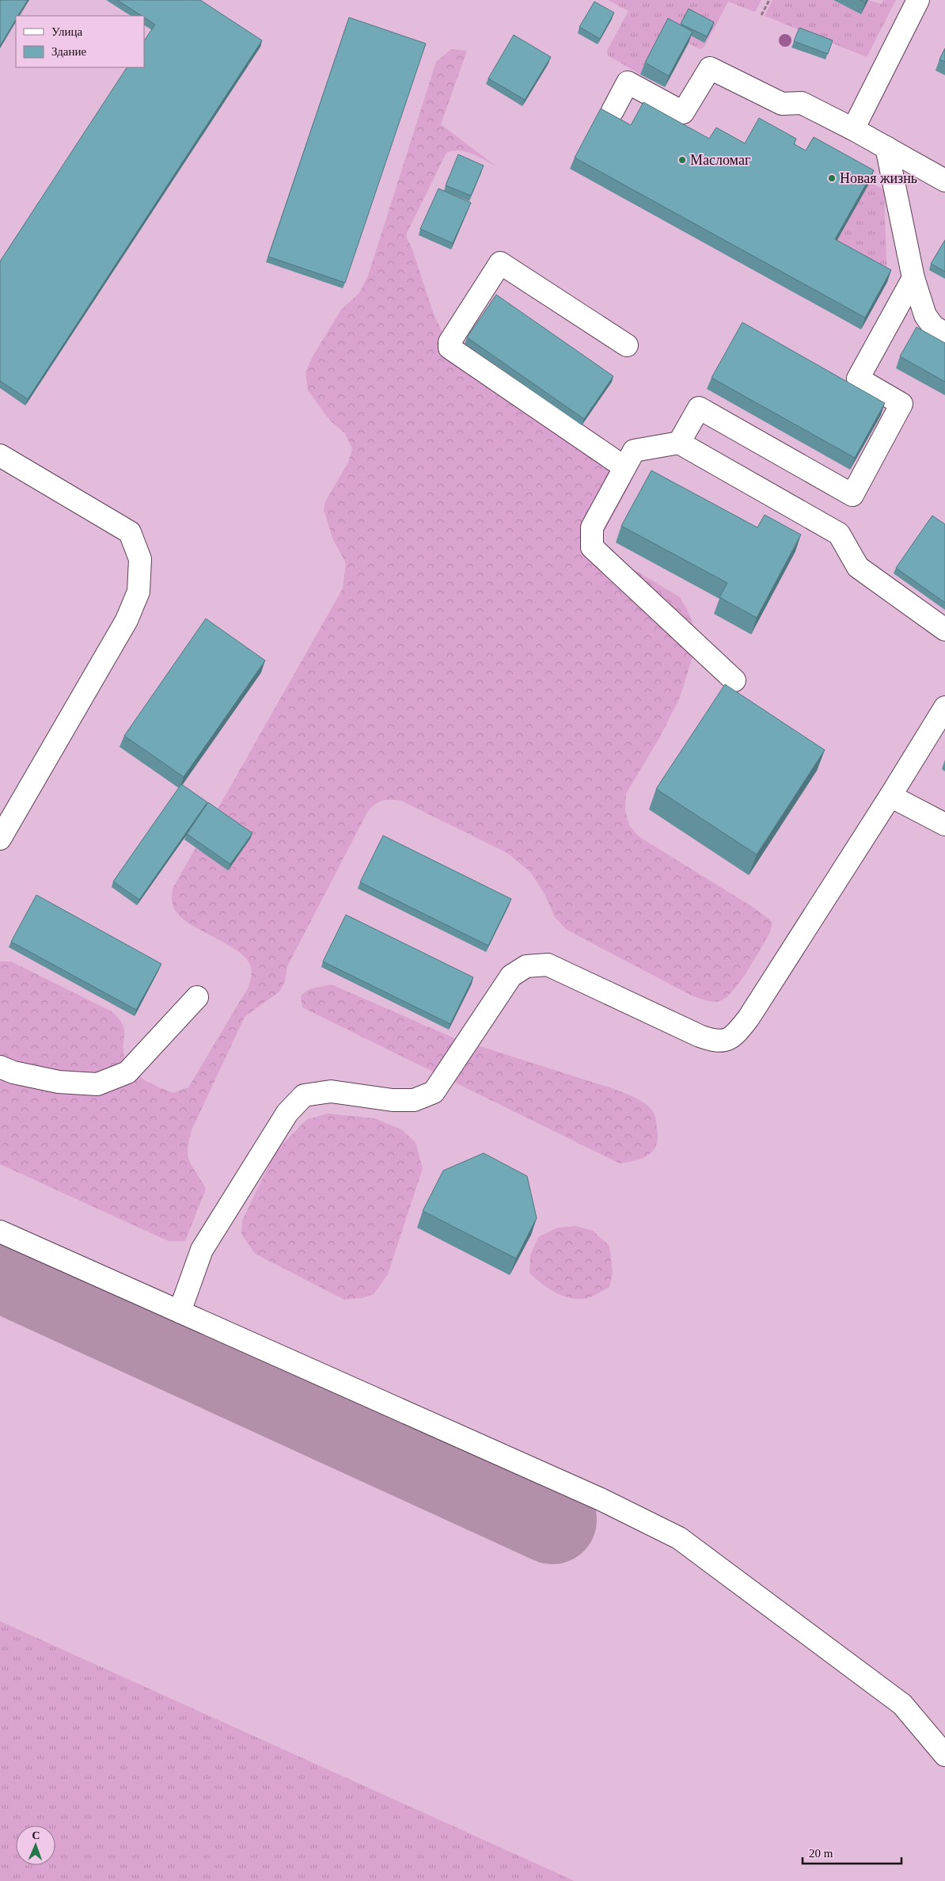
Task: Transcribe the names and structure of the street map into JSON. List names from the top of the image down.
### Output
{
  "places": ["Масломаг", "Новая жизнь"],
  "legend": ["Улица", "Здание"],
  "scale_bar": "20 m",
  "north": "top"
}
